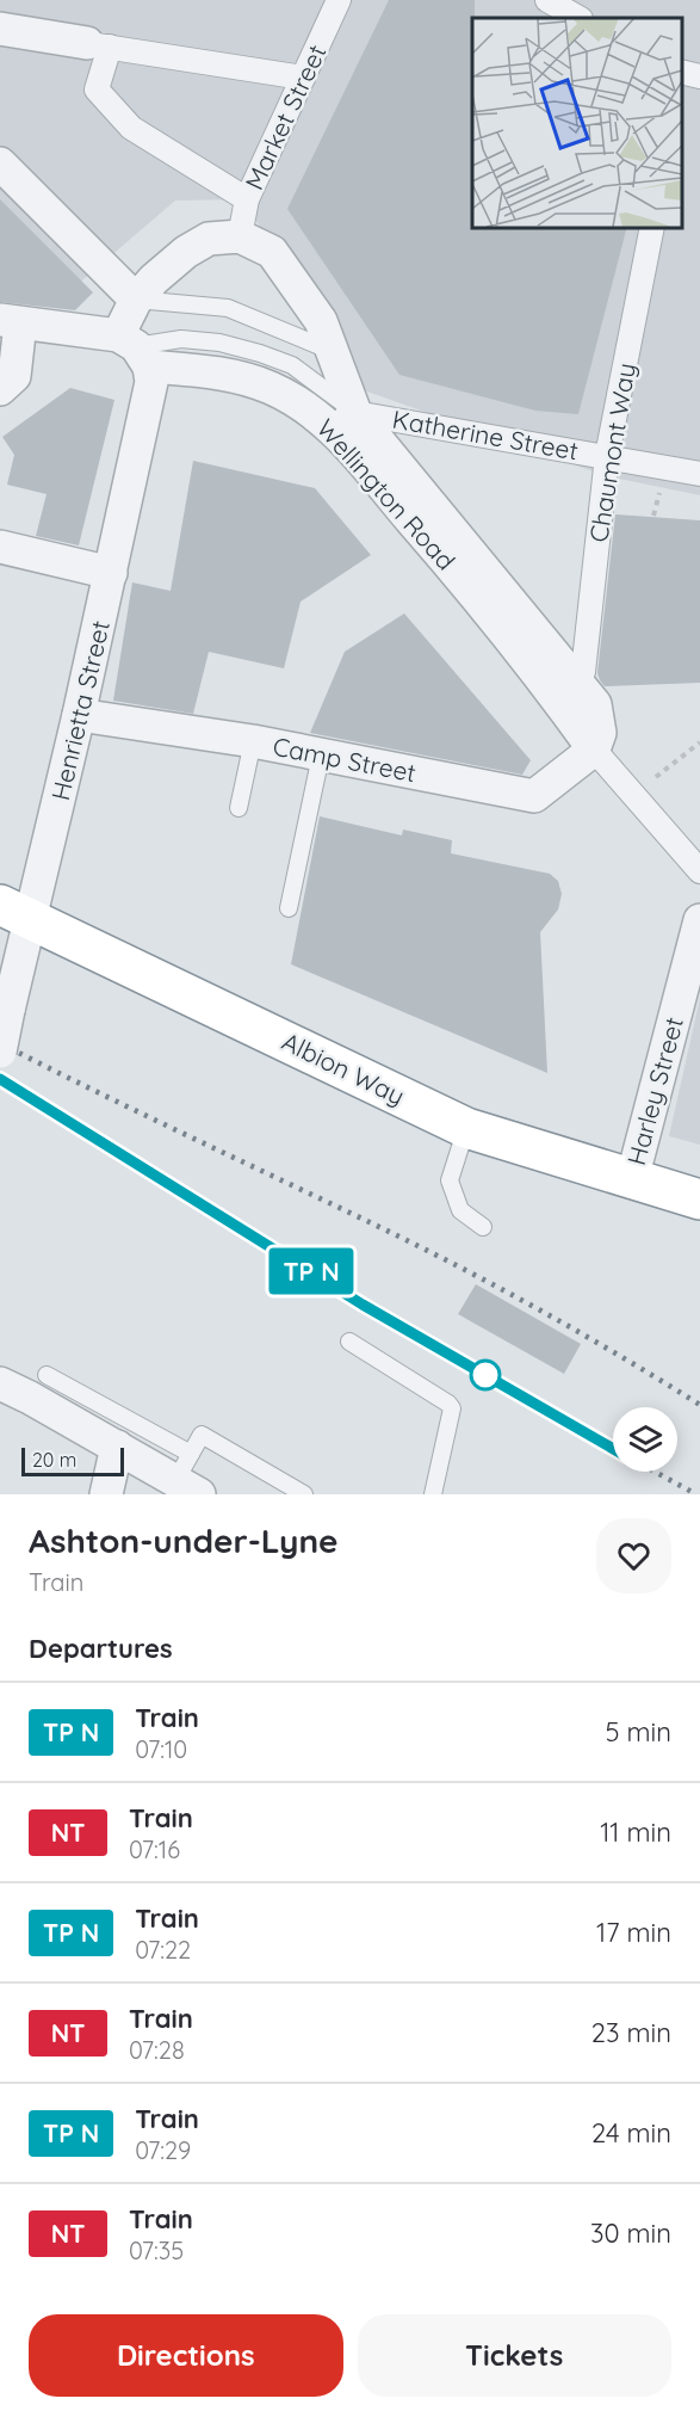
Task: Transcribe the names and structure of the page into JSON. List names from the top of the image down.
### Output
{
  "streets": {
    "highway": ["Albion Way"],
    "street": [
      "Market Street",
      "Katherine Street",
      "Chaumont Way",
      "Wellington Road",
      "Henrietta Street",
      "Camp Street",
      "Harley Street"
    ]
  },
  "crossings": [
    ["Katherine Street", "Chaumont Way"],
    ["Katherine Street", "Wellington Road"],
    ["Chaumont Way", "Wellington Road"],
    ["Wellington Road", "Henrietta Street"],
    ["Wellington Road", "Camp Street"],
    ["Henrietta Street", "Camp Street"],
    ["Henrietta Street", "Albion Way"],
    ["Albion Way", "Harley Street"]
  ],
  "scale_bar": "20 m",
  "page": {
    "on_map": "TP N",
    "scale": "20 m",
    "heading": [
      ["Ashton-under-Lyne", "Train"],
      "Departures"
    ],
    "list": [
      {
        "mark": "TP N",
        "name": "Train",
        "note": "07:10",
        "value": "5 min"
      },
      {
        "mark": "NT",
        "name": "Train",
        "note": "07:16",
        "value": "11 min"
      },
      {
        "mark": "TP N",
        "name": "Train",
        "note": "07:22",
        "value": "17 min"
      },
      {
        "mark": "NT",
        "name": "Train",
        "note": "07:28",
        "value": "23 min"
      },
      {
        "mark": "TP N",
        "name": "Train",
        "note": "07:29",
        "value": "24 min"
      },
      {
        "mark": "NT",
        "name": "Train",
        "note": "07:35",
        "value": "30 min"
      }
    ],
    "buttons": ["Directions", "Tickets"]
  }
}
